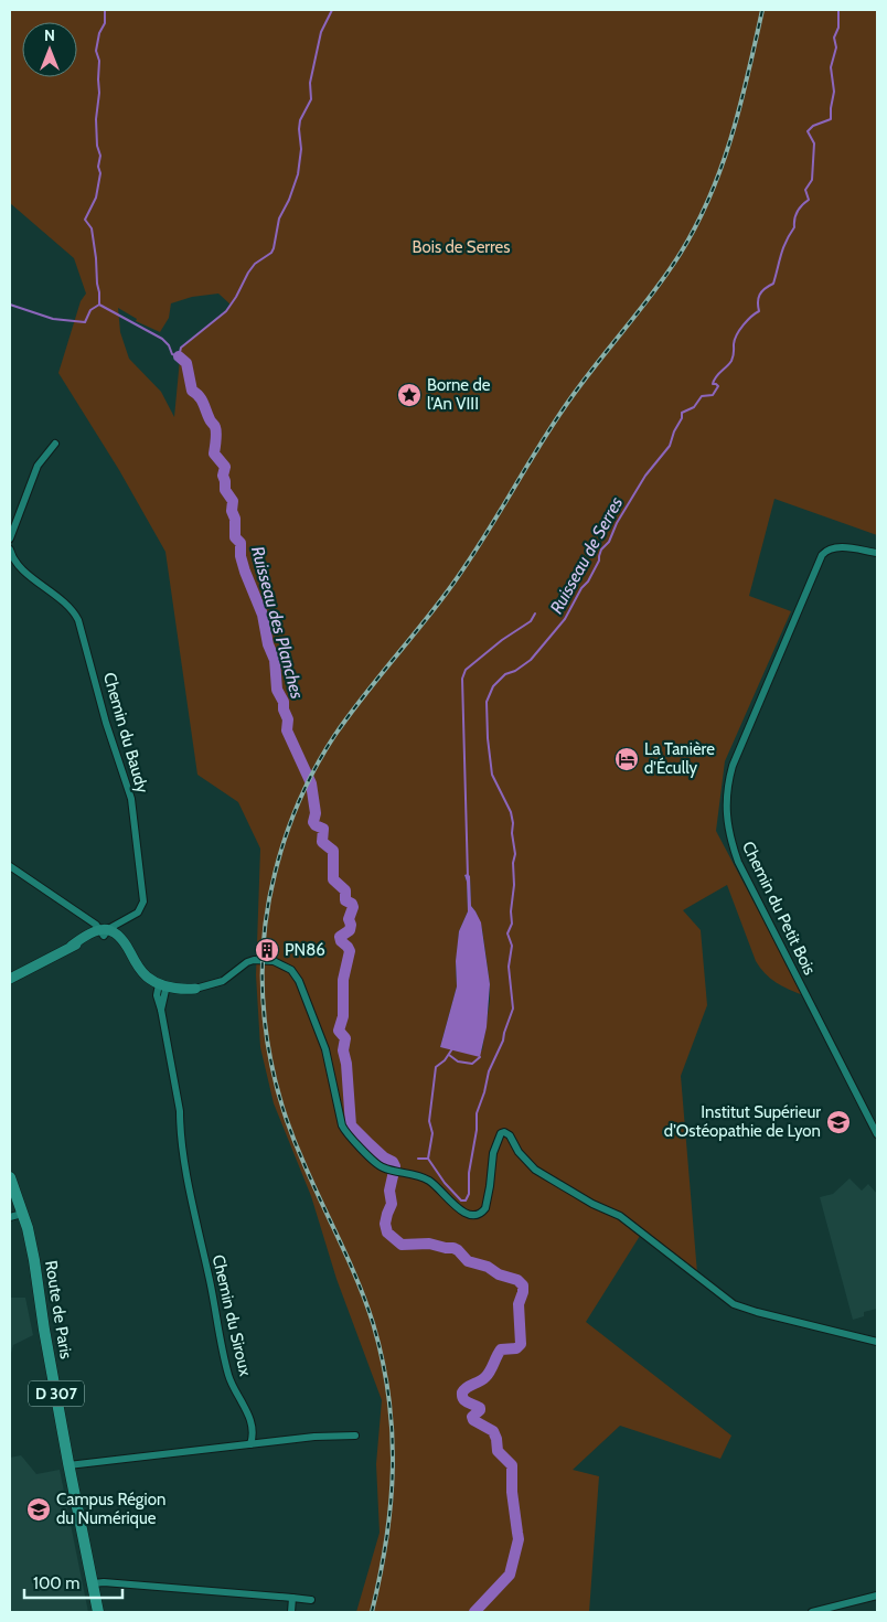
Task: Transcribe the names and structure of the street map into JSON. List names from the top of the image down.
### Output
{
  "streets": {
    "main road": ["Route de Paris", "D 307"],
    "street": ["Chemin du Baudy", "Chemin du Petit Bois", "Chemin du Siroux"]
  },
  "water": ["Ruisseau de Serres", "Ruisseau des Planches"],
  "parks": ["Bois de Serres"],
  "places": {
    "place": ["Borne de l'An VIII"],
    "hotel": ["La Tanière d'Écully"],
    "building": ["PN86"],
    "school or university": ["Institut Supérieur d'Ostéopathie de Lyon", "Campus Région du Numérique"]
  },
  "scale_bar": "100 m",
  "north": "top"
}
